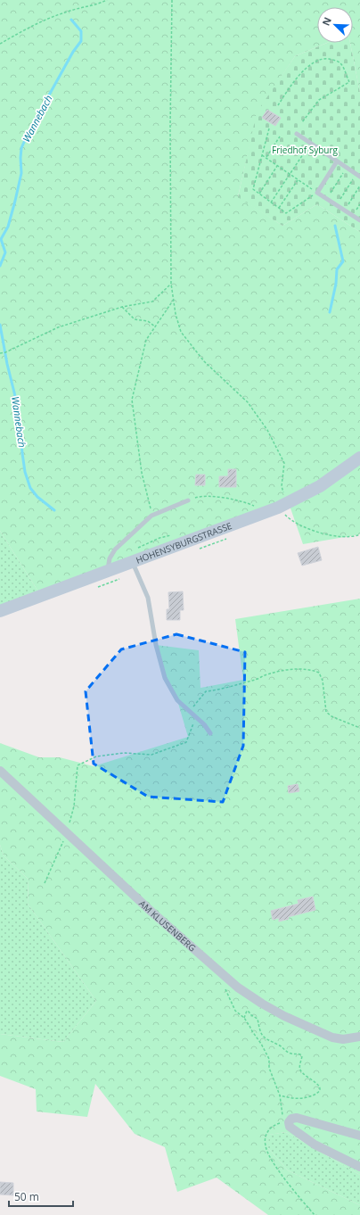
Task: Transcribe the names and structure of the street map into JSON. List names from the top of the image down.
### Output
{
  "streets": {
    "main road": ["HOHENSYBURGSTRASSE"],
    "street": ["AM KLUSENBERG"]
  },
  "water": ["Wannebach"],
  "parks": ["Friedhof Syburg"],
  "scale_bar": "50 m",
  "north": "top left"
}
